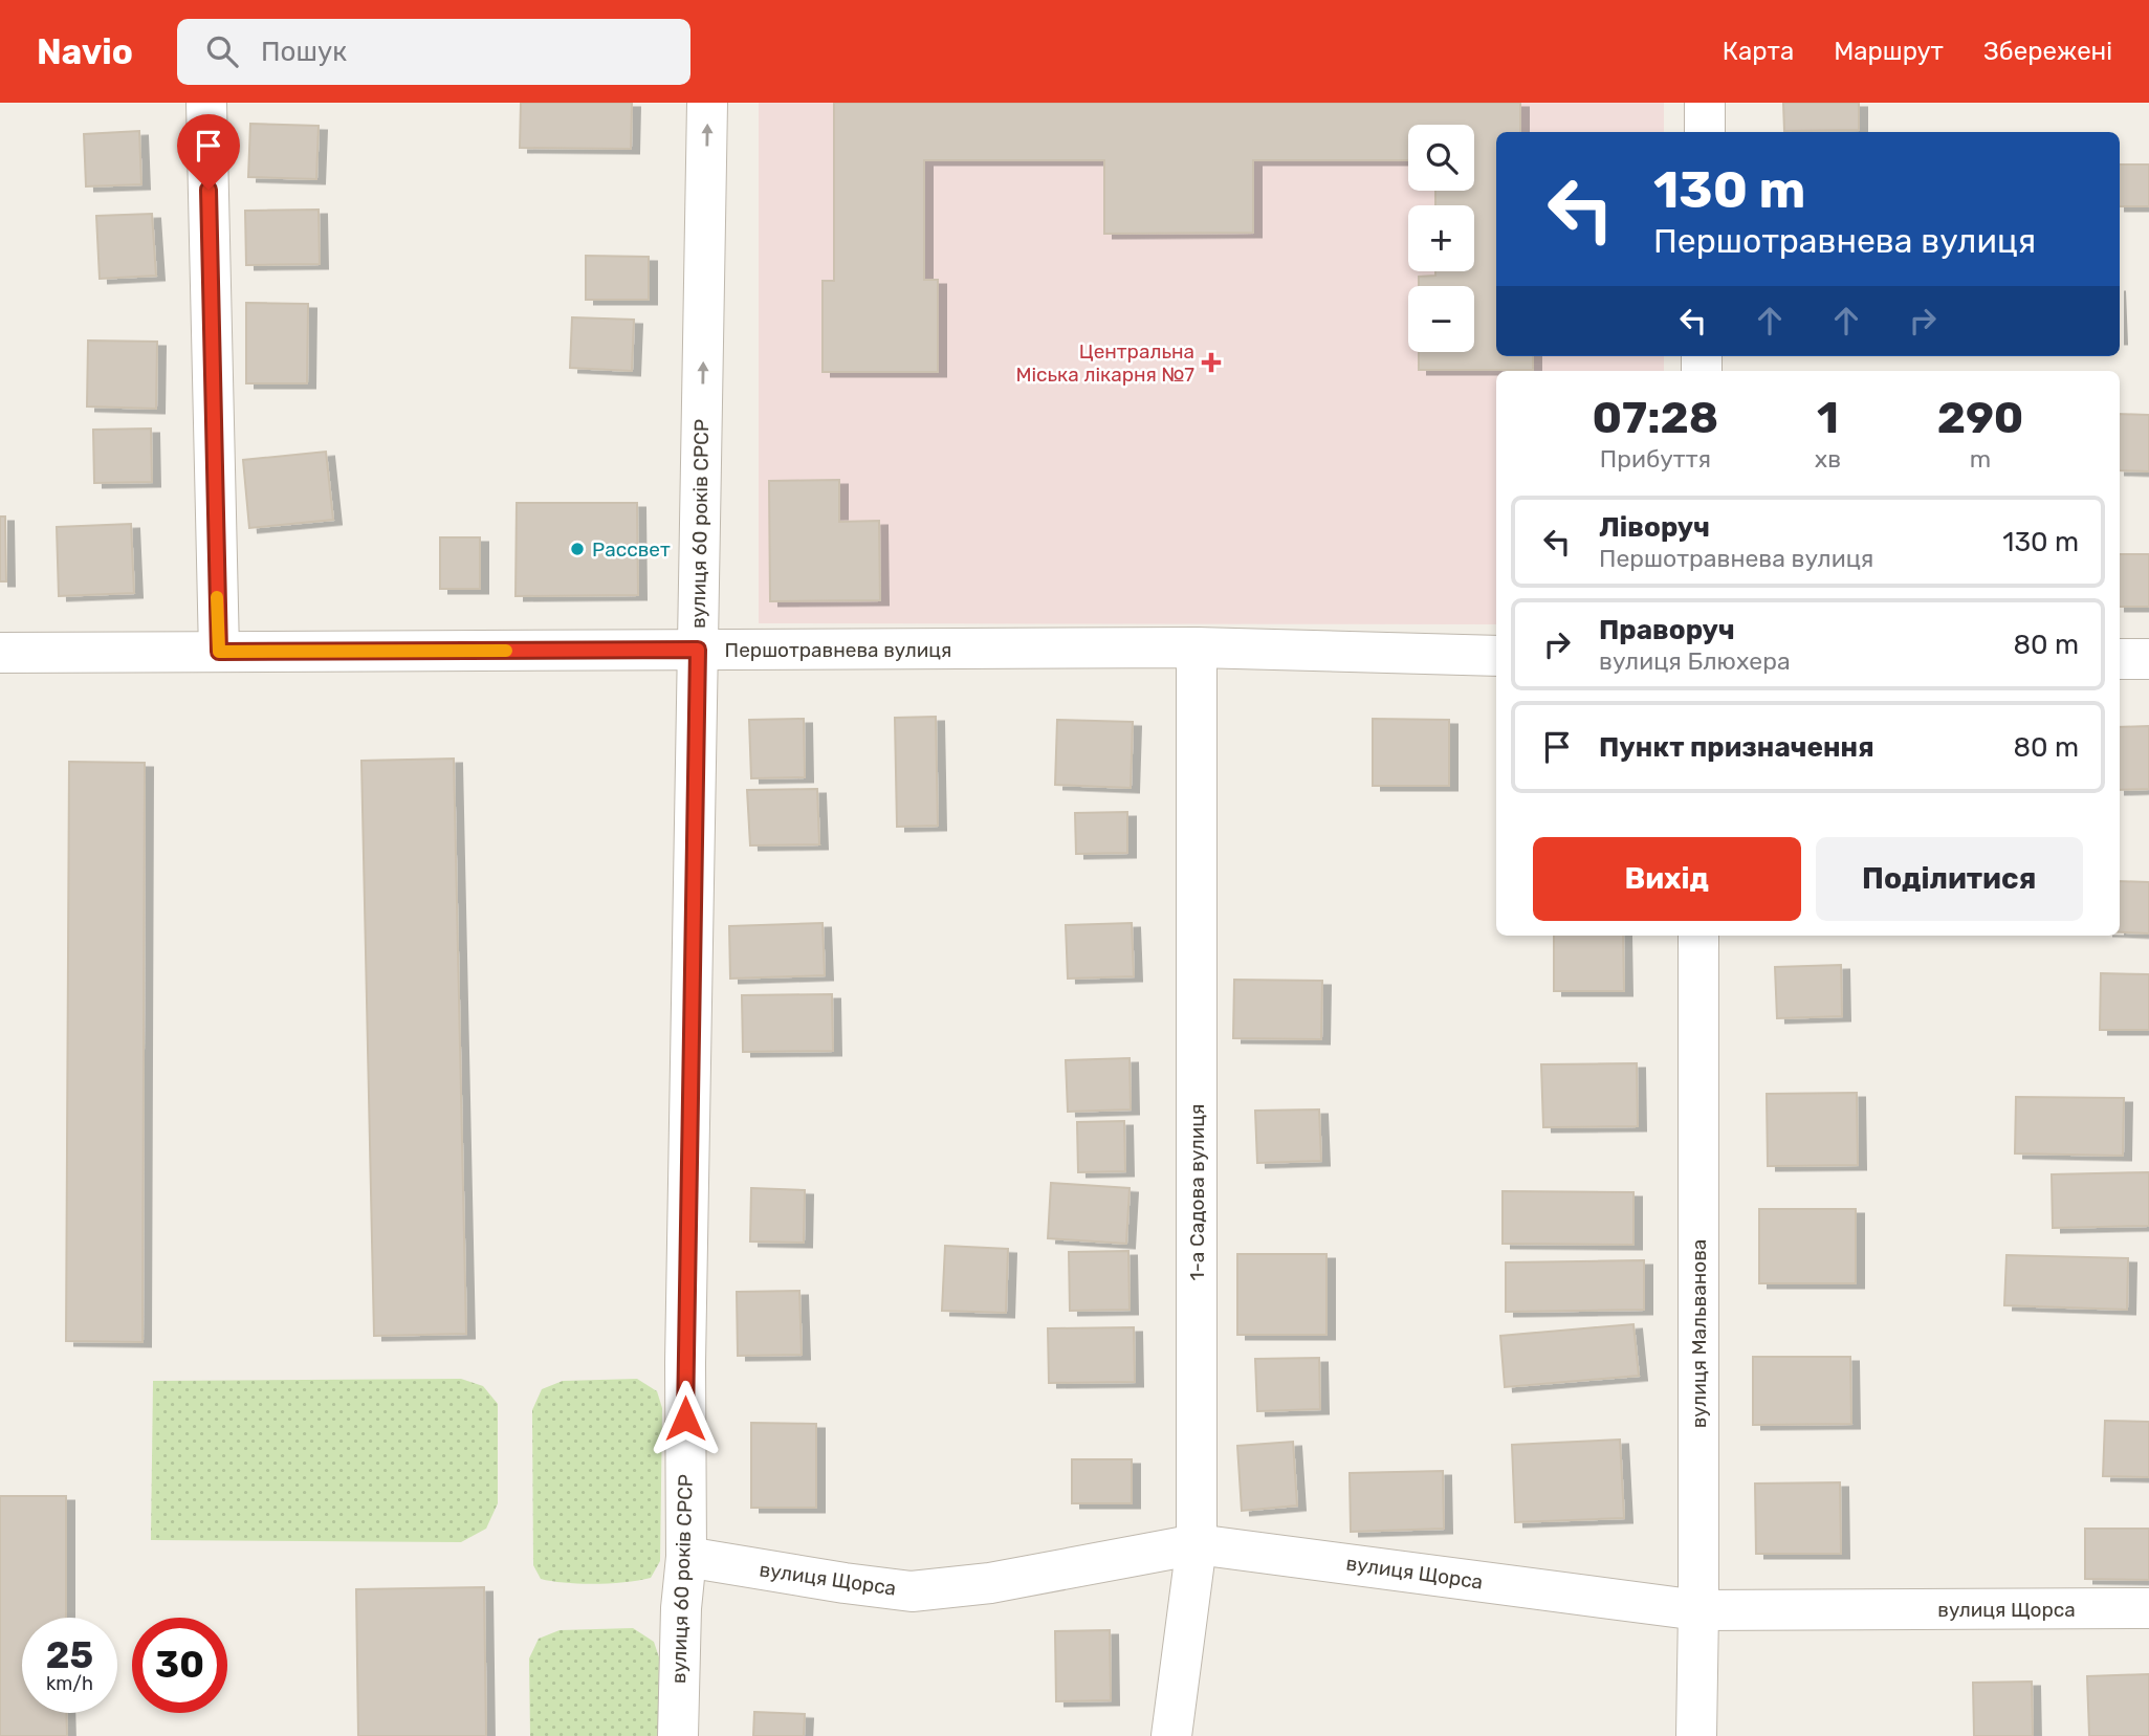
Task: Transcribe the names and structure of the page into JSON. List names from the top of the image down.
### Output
{
  "streets": {
    "street": [
      "вулиця 60 років СРСР",
      "Першотравнева вулиця",
      "1-а Садова вулиця",
      "вулиця Мальванова",
      "вулиця Щорса"
    ]
  },
  "crossings": [
    ["вулиця 60 років СРСР", "Першотравнева вулиця"],
    ["вулиця 60 років СРСР", "вулиця Щорса"],
    ["Першотравнева вулиця", "1-а Садова вулиця"],
    ["1-а Садова вулиця", "вулиця Щорса"],
    ["вулиця Мальванова", "вулиця Щорса"]
  ],
  "places": {
    "health": ["Центральна Міська лікарня №7"],
    "other": ["Рассвет"]
  },
  "page": {
    "header": "Navio",
    "search": "Пошук",
    "nav": ["Карта", "Маршрут", "Збережені"],
    "map_buttons": ["+", "−"],
    "turn": ["130 m", "Першотравнева вулиця"],
    "eta": [
      "07:28",
      "Прибуття",
      "1",
      "хв",
      "290",
      "m"
    ],
    "list": [
      {
        "name": "Ліворуч",
        "note": "Першотравнева вулиця",
        "value": "130 m"
      },
      {
        "name": "Праворуч",
        "note": "вулиця Блюхера",
        "value": "80 m"
      },
      {
        "name": "Пункт призначення",
        "value": "80 m"
      }
    ],
    "buttons": ["Вихід", "Поділитися"],
    "speed": "25 km/h",
    "limit": "30"
  }
}
